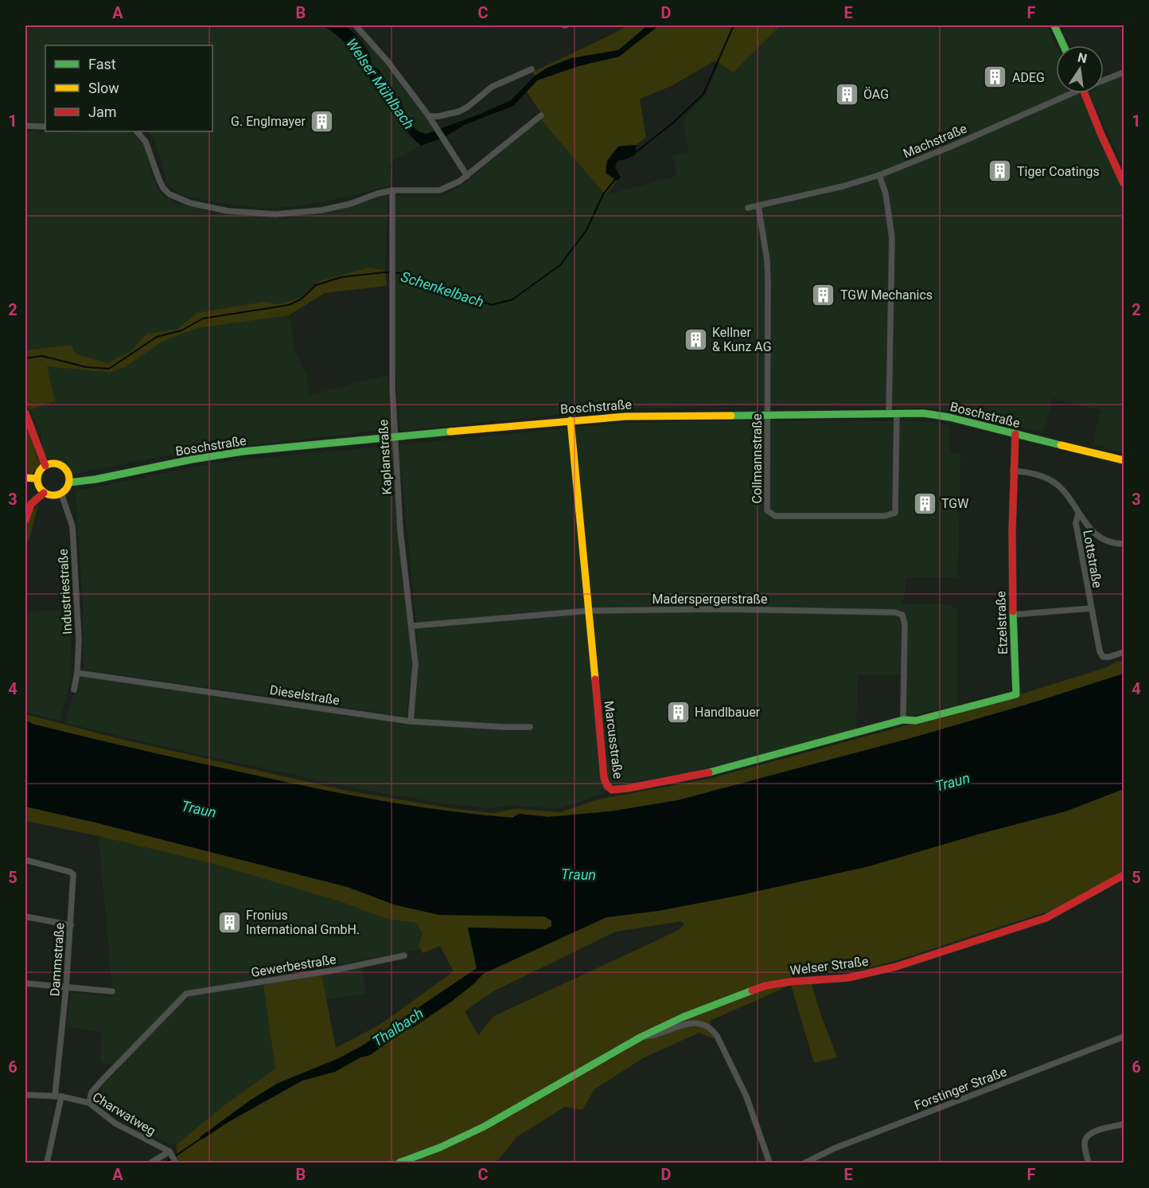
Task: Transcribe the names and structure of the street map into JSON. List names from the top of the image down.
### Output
{
  "streets": {
    "main road": [
      "Boschstraße",
      "Etzelstraße",
      "Marcusstraße",
      "Welser Straße"
    ],
    "street": [
      "Machstraße",
      "Kaplanstraße",
      "Collmannstraße",
      "Lottstraße",
      "Industriestraße",
      "Maderspergerstraße",
      "Dieselstraße",
      "Dammstraße",
      "Gewerbestraße",
      "Forstinger Straße",
      "Charwatweg"
    ]
  },
  "crossings": [
    ["Machstraße", "Collmannstraße"],
    ["Boschstraße", "Kaplanstraße"],
    ["Boschstraße", "Collmannstraße"],
    ["Boschstraße", "Industriestraße"],
    ["Boschstraße", "Etzelstraße"],
    ["Boschstraße", "Marcusstraße"],
    ["Kaplanstraße", "Maderspergerstraße"],
    ["Kaplanstraße", "Dieselstraße"],
    ["Lottstraße", "Etzelstraße"],
    ["Industriestraße", "Dieselstraße"],
    ["Maderspergerstraße", "Etzelstraße"],
    ["Maderspergerstraße", "Marcusstraße"],
    ["Etzelstraße", "Marcusstraße"],
    ["Dammstraße", "Charwatweg"],
    ["Gewerbestraße", "Charwatweg"]
  ],
  "water": [
    "Welser Mühlbach",
    "Schenkelbach",
    "Traun",
    "Thalbach"
  ],
  "places": {
    "building": [
      "ADEG",
      "ÖAG",
      "G. Englmayer",
      "Tiger Coatings",
      "TGW Mechanics",
      "Kellner & Kunz AG",
      "TGW",
      "Handlbauer",
      "Fronius International GmbH."
    ]
  },
  "legend": ["Fast", "Slow", "Jam"],
  "north": "top",
  "grid": {
    "columns": [
      "A",
      "B",
      "C",
      "D",
      "E",
      "F"
    ],
    "rows": [
      "1",
      "2",
      "3",
      "4",
      "5",
      "6"
    ]
  }
}
